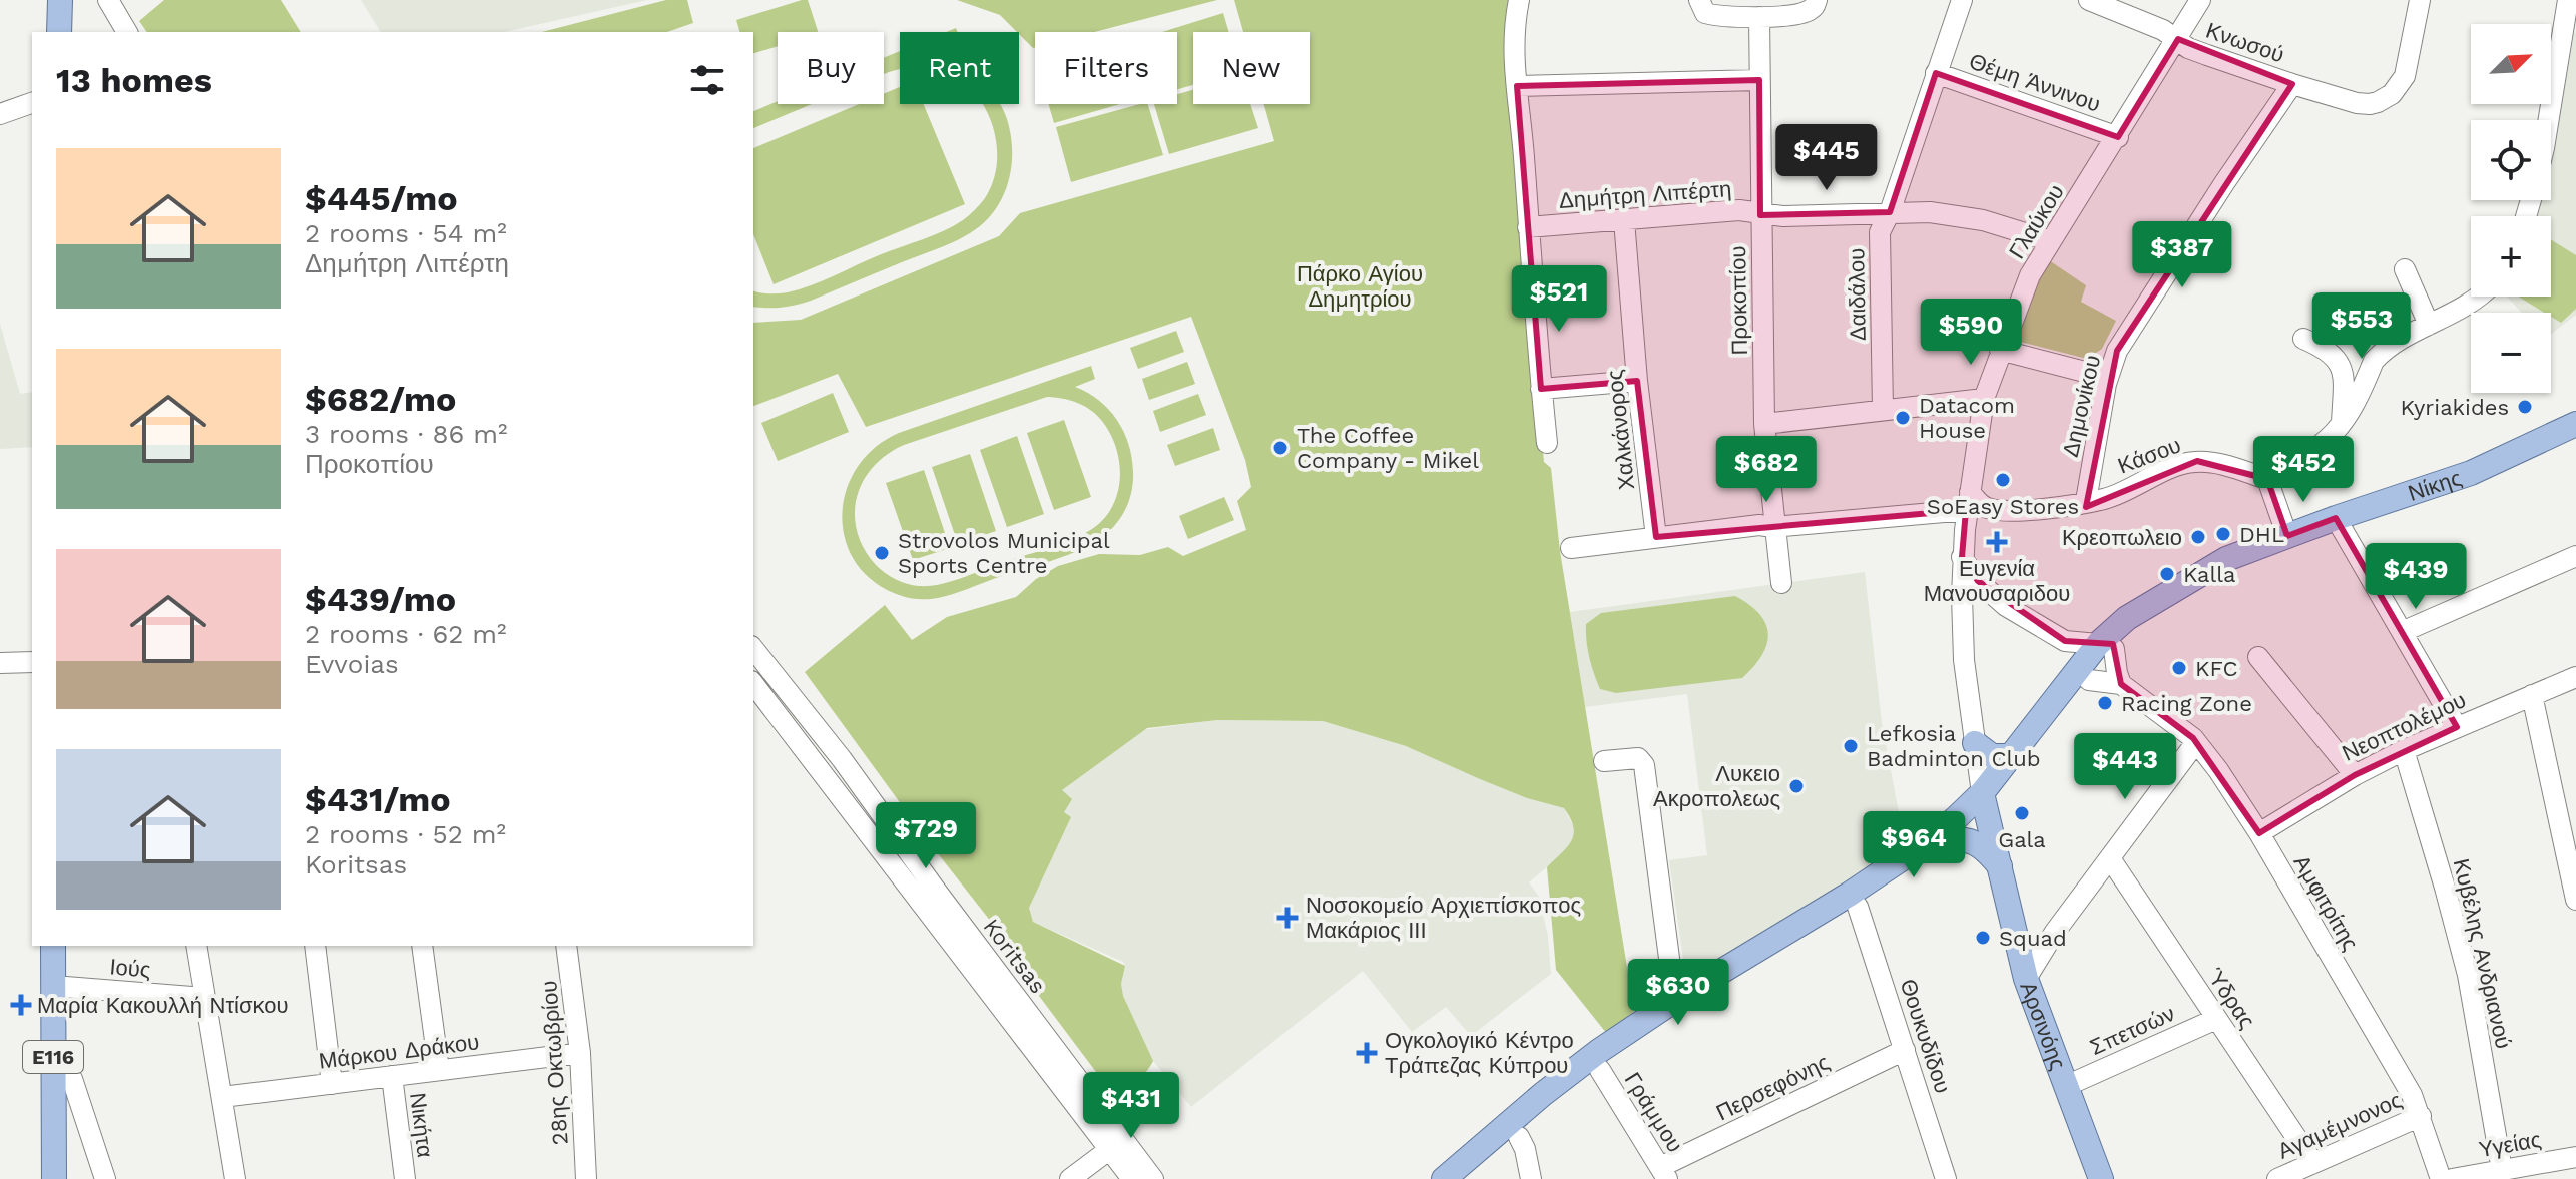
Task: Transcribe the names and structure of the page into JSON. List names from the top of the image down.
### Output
{
  "streets": {
    "main road": ["Νίκης", "Αρσινόης", "E116"],
    "street": [
      "Κνωσού",
      "Θέμη Άννινου",
      "Δημήτρη Λιπέρτη",
      "Γλαύκου",
      "Δαιδάλου",
      "Προκοπίου",
      "Δημονίκου",
      "Χαλκάνορος",
      "Κάσου",
      "Νεοπτολέμου",
      "Αμφιτρίτης",
      "Κυβέλης Ανδριανού",
      "Koritsas",
      "Ιούς",
      "Ύδρας",
      "Σπετσών",
      "Θουκυδίδου",
      "Μάρκου Δράκου",
      "28ης Οκτωβρίου",
      "Περσεφόνης",
      "Γράμμου",
      "Νικήτα",
      "Αγαμέμνονος",
      "Υγείας"
    ]
  },
  "crossings": [
    ["Κνωσού", "Γλαύκου"],
    ["Κνωσού", "Δημονίκου"],
    ["Θέμη Άννινου", "Γλαύκου"],
    ["Θέμη Άννινου", "Δαιδάλου"],
    ["Δημήτρη Λιπέρτη", "Γλαύκου"],
    ["Δημήτρη Λιπέρτη", "Δαιδάλου"],
    ["Δημήτρη Λιπέρτη", "Προκοπίου"],
    ["Δημήτρη Λιπέρτη", "Χαλκάνορος"],
    ["Γλαύκου", "Κάσου"],
    ["Δημονίκου", "Κάσου"],
    ["Νίκης", "Αρσινόης"],
    ["Νεοπτολέμου", "Αμφιτρίτης"],
    ["Νεοπτολέμου", "Κυβέλης Ανδριανού"],
    ["Αμφιτρίτης", "Αγαμέμνονος"],
    ["Κυβέλης Ανδριανού", "Υγείας"],
    ["Ιούς", "E116"],
    ["Ύδρας", "Σπετσών"],
    ["Ύδρας", "Αγαμέμνονος"],
    ["Αρσινόης", "Σπετσών"],
    ["Θουκυδίδου", "Περσεφόνης"],
    ["Μάρκου Δράκου", "28ης Οκτωβρίου"],
    ["Μάρκου Δράκου", "Νικήτα"],
    ["Περσεφόνης", "Γράμμου"]
  ],
  "parks": ["Πάρκο Αγίου Δημητρίου"],
  "places": {
    "other": [
      "Kyriakides",
      "Datacom House",
      "The Coffee Company - Mikel",
      "SoEasy Stores",
      "DHL",
      "Κρεοπωλειο",
      "Strovolos Municipal Sports Centre",
      "Kalla",
      "KFC",
      "Racing Zone",
      "Lefkosia Badminton Club",
      "Λυκειο Ακροπολεως",
      "Gala",
      "Squad"
    ],
    "health": [
      "Ευγενία Μανουσαριδου",
      "Νοσοκομείο Αρχιεπίσκοπος Μακάριος ΙΙΙ",
      "Μαρία Κακουλλή Ντίσκου",
      "Ογκολογικό Κέντρο Τράπεζας Κύπρου"
    ]
  },
  "north": "top right",
  "page": {
    "map_buttons": ["+", "−"],
    "chip": [
      "Buy",
      "Rent",
      "Filters",
      "New"
    ],
    "heading": "13 homes",
    "price": [
      "$445",
      "$387",
      "$521",
      "$553",
      "$590",
      "$682",
      "$452",
      "$439",
      "$443",
      "$729",
      "$964",
      "$630",
      "$431"
    ],
    "list": [
      {
        "name": "$445/mo",
        "note": "2 rooms · 54 m² · Δημήτρη Λιπέρτη"
      },
      {
        "name": "$682/mo",
        "note": "3 rooms · 86 m² · Προκοπίου"
      },
      {
        "name": "$439/mo",
        "note": "2 rooms · 62 m² · Evvoias"
      },
      {
        "name": "$431/mo",
        "note": "2 rooms · 52 m² · Koritsas"
      }
    ]
  }
}
